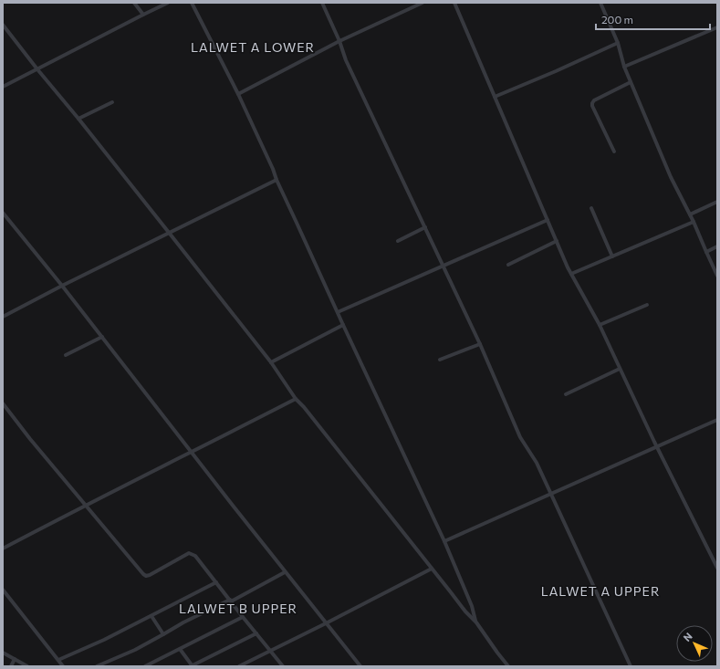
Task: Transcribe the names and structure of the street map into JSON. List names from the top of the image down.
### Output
{
  "districts": ["LALWET A LOWER", "LALWET A UPPER", "LALWET B UPPER"],
  "scale_bar": "200 m",
  "north": "top left"
}
